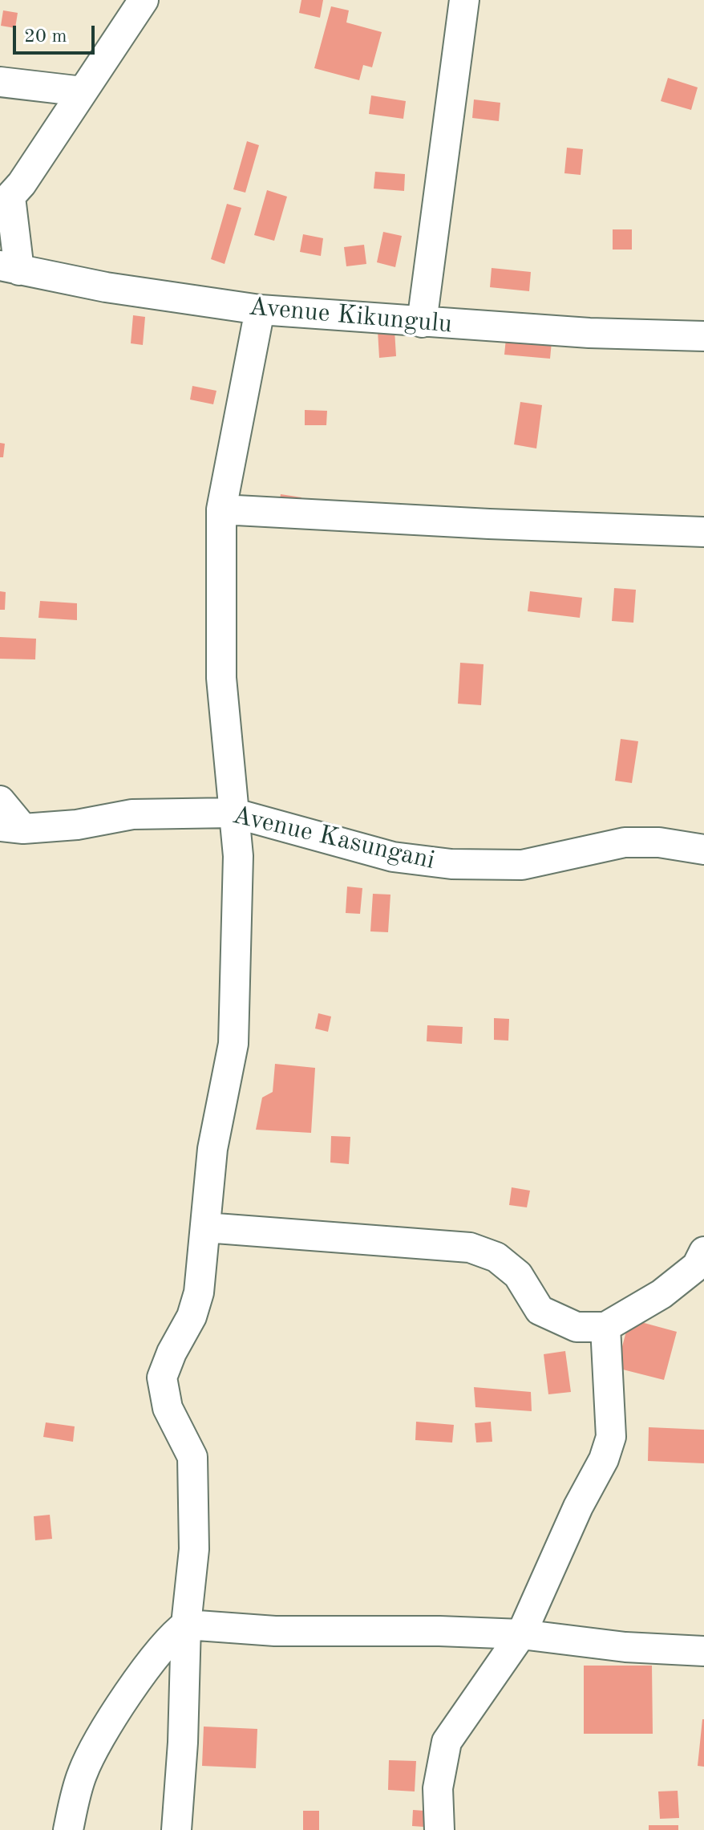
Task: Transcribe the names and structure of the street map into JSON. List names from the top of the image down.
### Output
{
  "streets": {
    "street": ["Avenue Kikungulu", "Avenue Kasungani"]
  },
  "scale_bar": "20 m"
}
